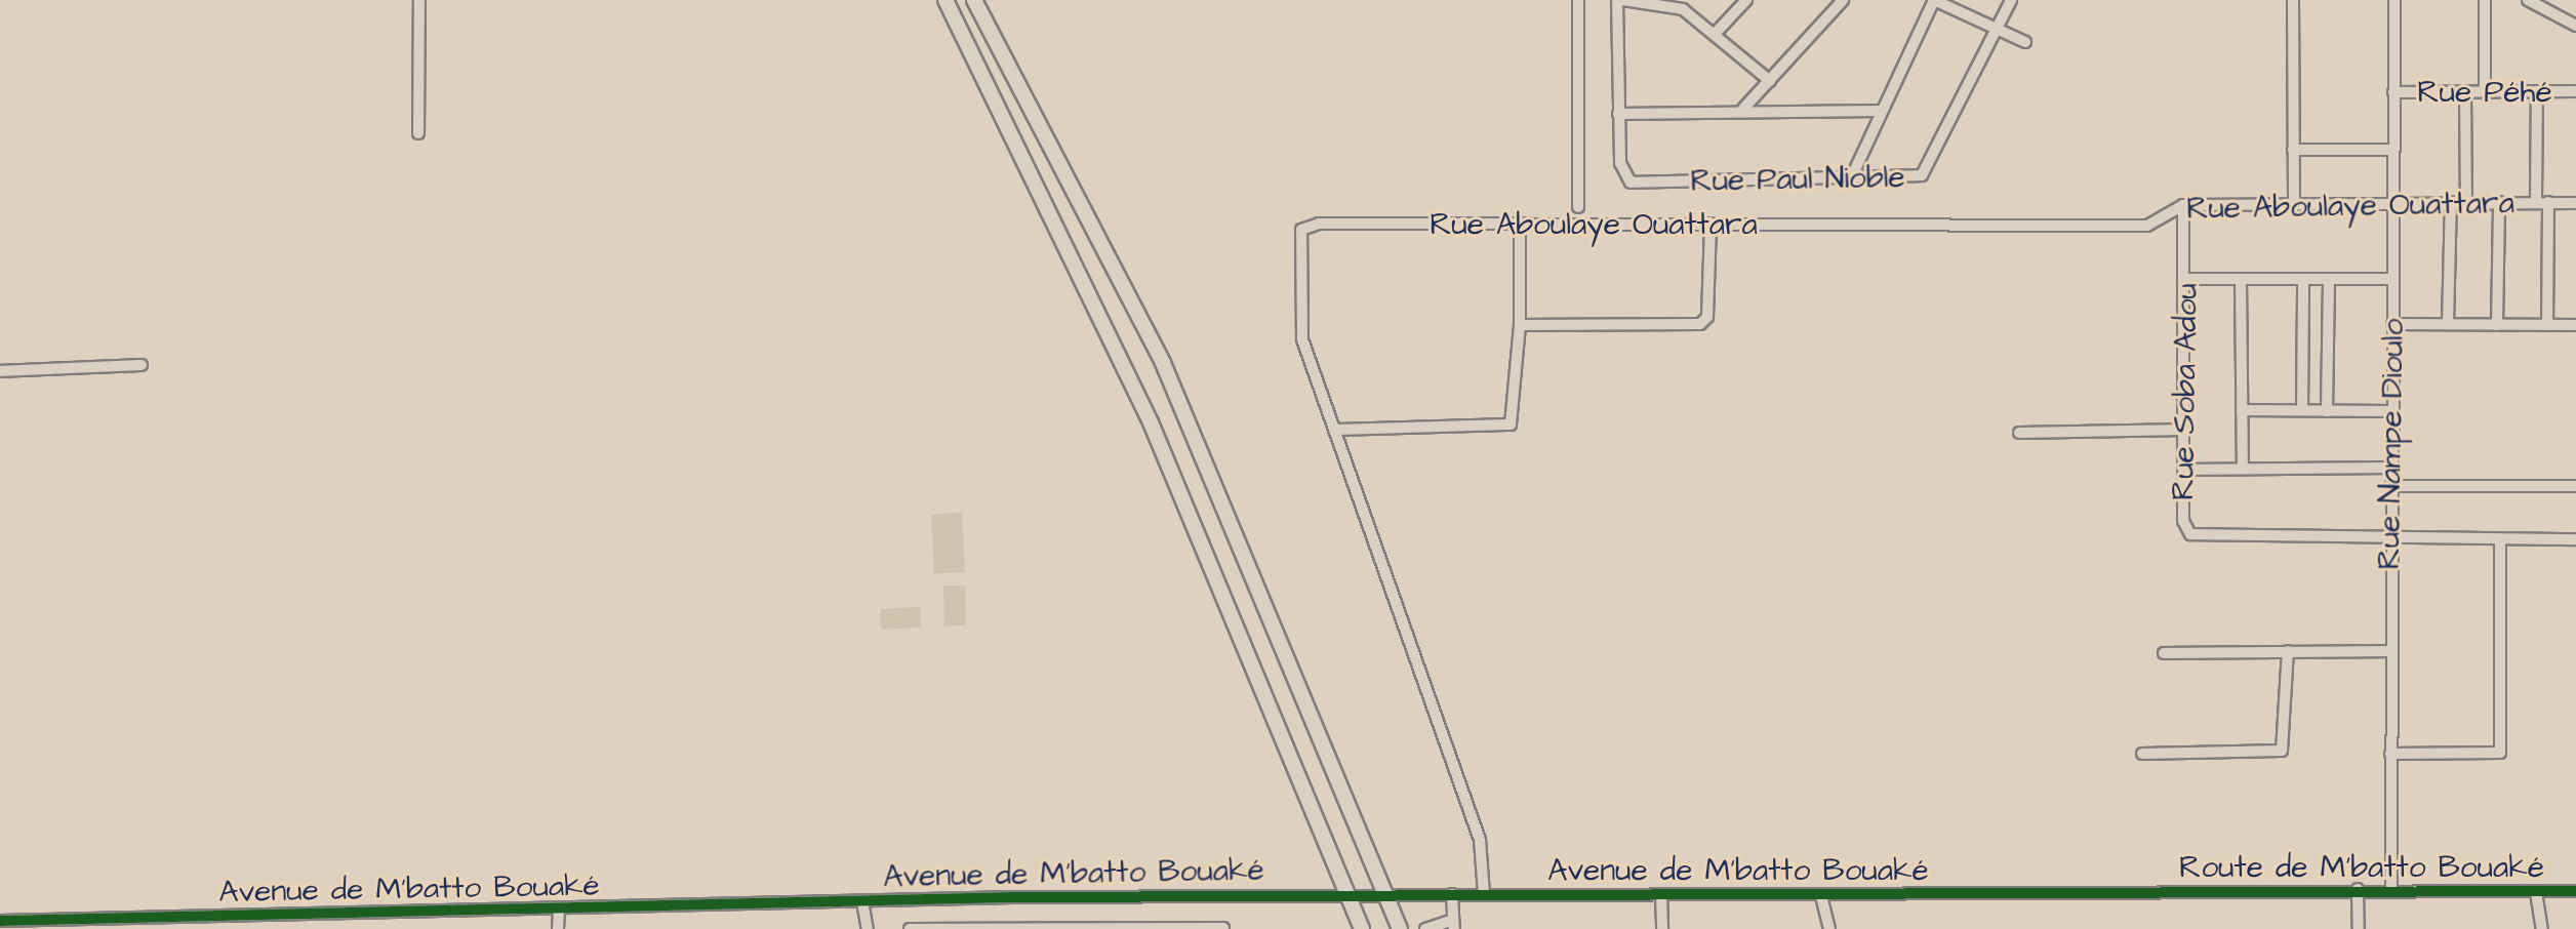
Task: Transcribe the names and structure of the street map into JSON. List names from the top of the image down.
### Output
{
  "streets": {
    "street": [
      "Rue Péhé",
      "Rue Paul Nioble",
      "Rue Aboulaye Ouattara",
      "Rue Soba Adou",
      "Rue Nampe Dioulo",
      "Route de M'batto Bouaké",
      "Avenue de M'batto Bouaké"
    ]
  },
  "crossings": [
    ["Rue Péhé", "Rue Nampe Dioulo"],
    ["Rue Aboulaye Ouattara", "Rue Soba Adou"],
    ["Rue Aboulaye Ouattara", "Rue Nampe Dioulo"],
    ["Rue Aboulaye Ouattara", "Avenue de M'batto Bouaké"],
    ["Rue Soba Adou", "Rue Nampe Dioulo"],
    ["Rue Nampe Dioulo", "Route de M'batto Bouaké"],
    ["Route de M'batto Bouaké", "Avenue de M'batto Bouaké"]
  ]
}
